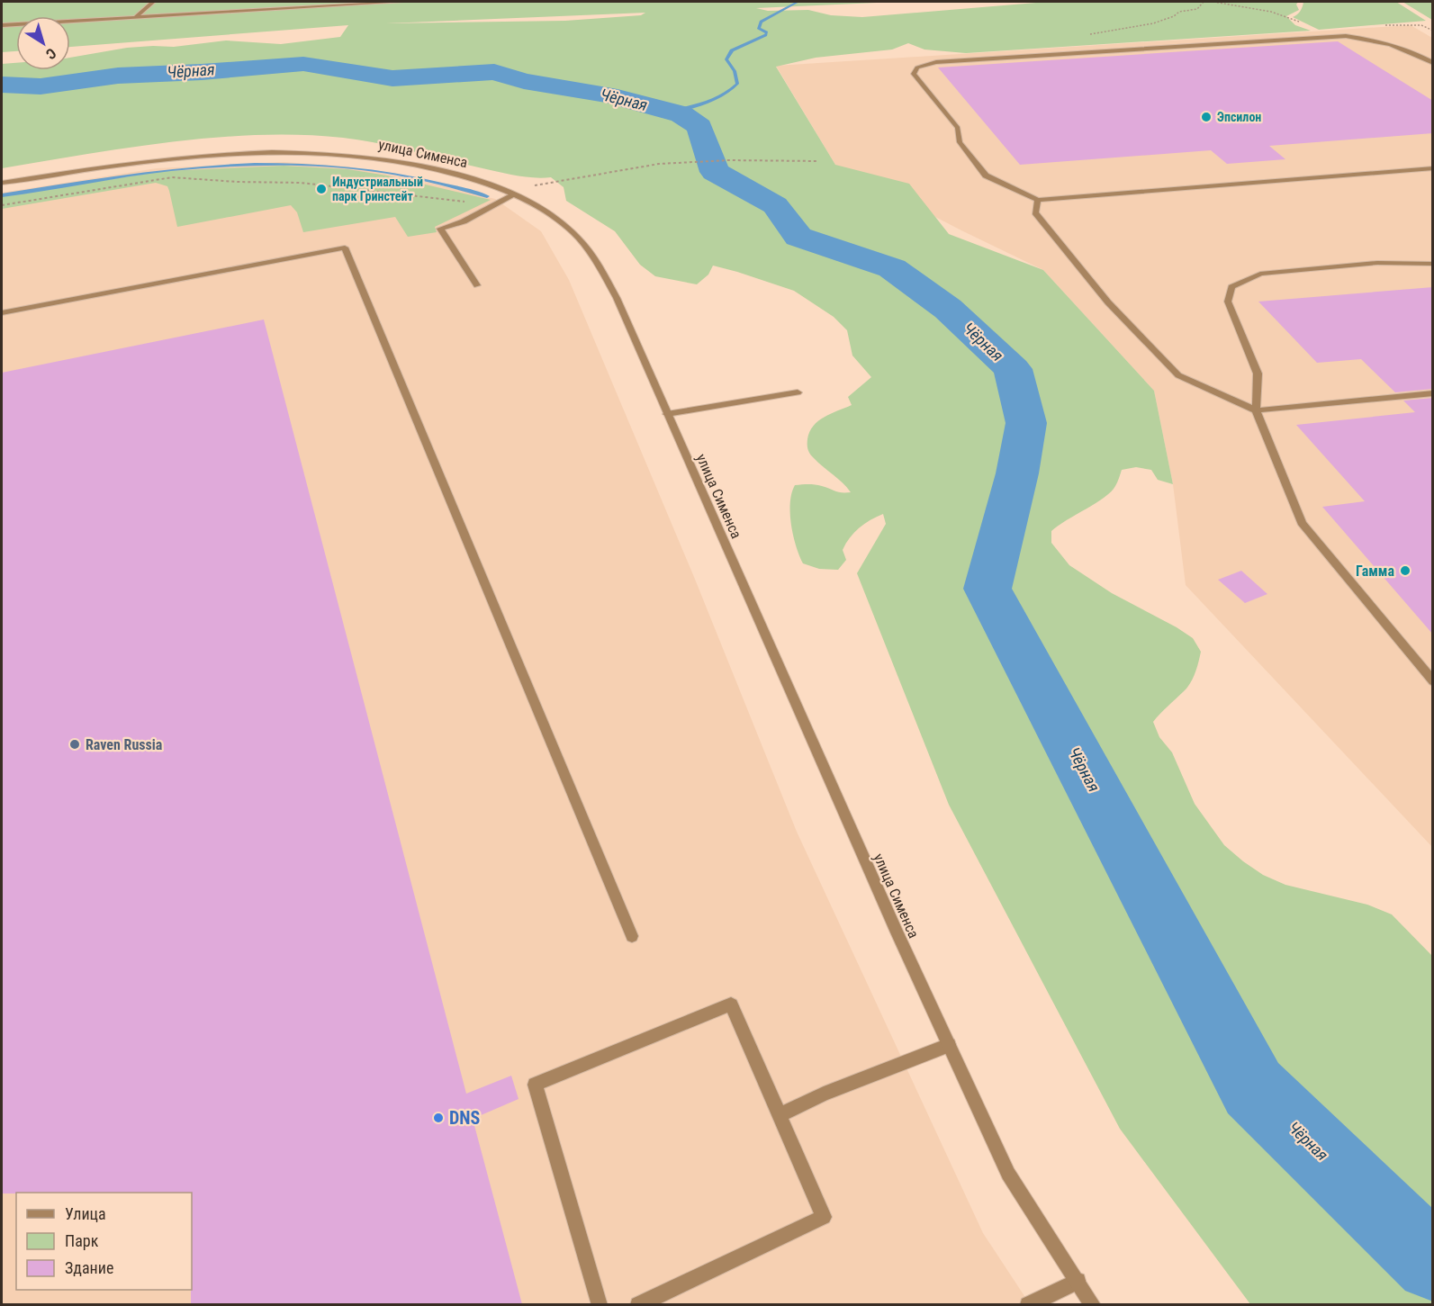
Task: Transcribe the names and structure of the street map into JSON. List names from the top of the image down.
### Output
{
  "streets": {
    "street": ["улица Сименса"]
  },
  "water": ["Чёрная"],
  "places": [
    "Эпсилон",
    "Индустриальный парк Гринстейт",
    "Гамма",
    "Raven Russia",
    "DNS"
  ],
  "legend": ["Улица", "Парк", "Здание"],
  "north": "bottom right"
}
